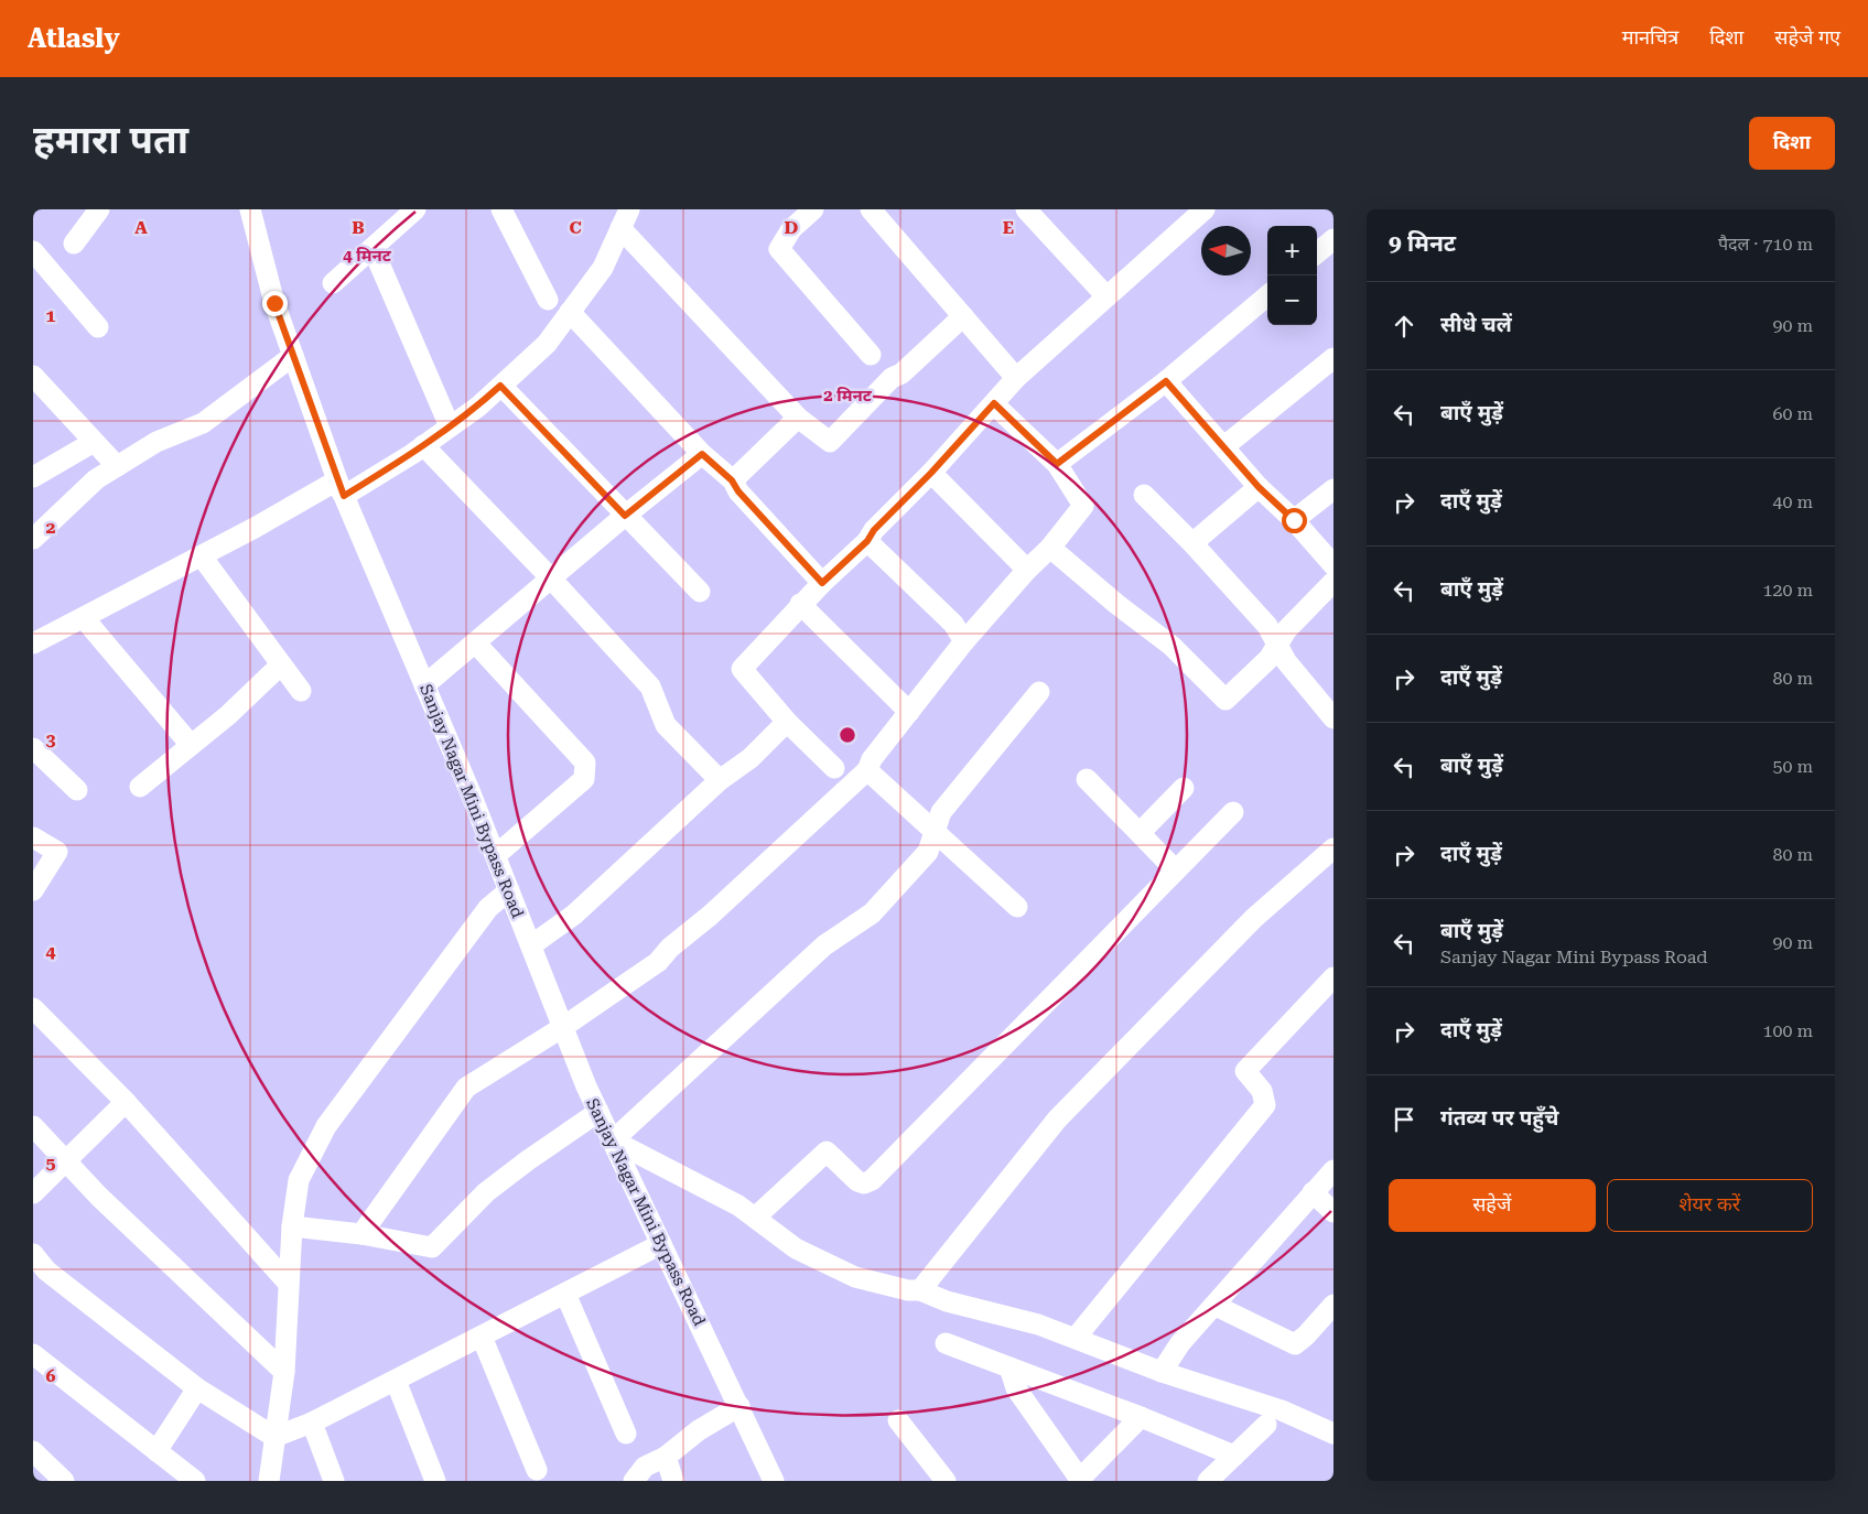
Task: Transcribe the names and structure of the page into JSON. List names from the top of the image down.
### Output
{
  "streets": {
    "street": ["Sanjay Nagar Mini Bypass Road"]
  },
  "north": "left",
  "page": {
    "header": "Atlasly",
    "nav": ["मानचित्र", "दिशा", "सहेजे गए"],
    "buttons": [
      "दिशा",
      ["सहेजें", "शेयर करें"]
    ],
    "title": "हमारा पता",
    "heading": ["9 मिनट", "पैदल · 710 m"],
    "map_buttons": ["+", "−"],
    "list": [
      ["सीधे चलें", "90 m"],
      ["बाएँ मुड़ें", "60 m"],
      ["दाएँ मुड़ें", "40 m"],
      ["बाएँ मुड़ें", "120 m"],
      ["दाएँ मुड़ें", "80 m"],
      ["बाएँ मुड़ें", "50 m"],
      ["दाएँ मुड़ें", "80 m"],
      ["बाएँ मुड़ें", "Sanjay Nagar Mini Bypass Road", "90 m"],
      ["दाएँ मुड़ें", "100 m"],
      "गंतव्य पर पहुँचे"
    ]
  },
  "grid": {
    "columns": [
      "A",
      "B",
      "C",
      "D",
      "E"
    ],
    "rows": [
      "1",
      "2",
      "3",
      "4",
      "5",
      "6"
    ]
  },
  "rings": ["4 मिनट", "2 मिनट"]
}
